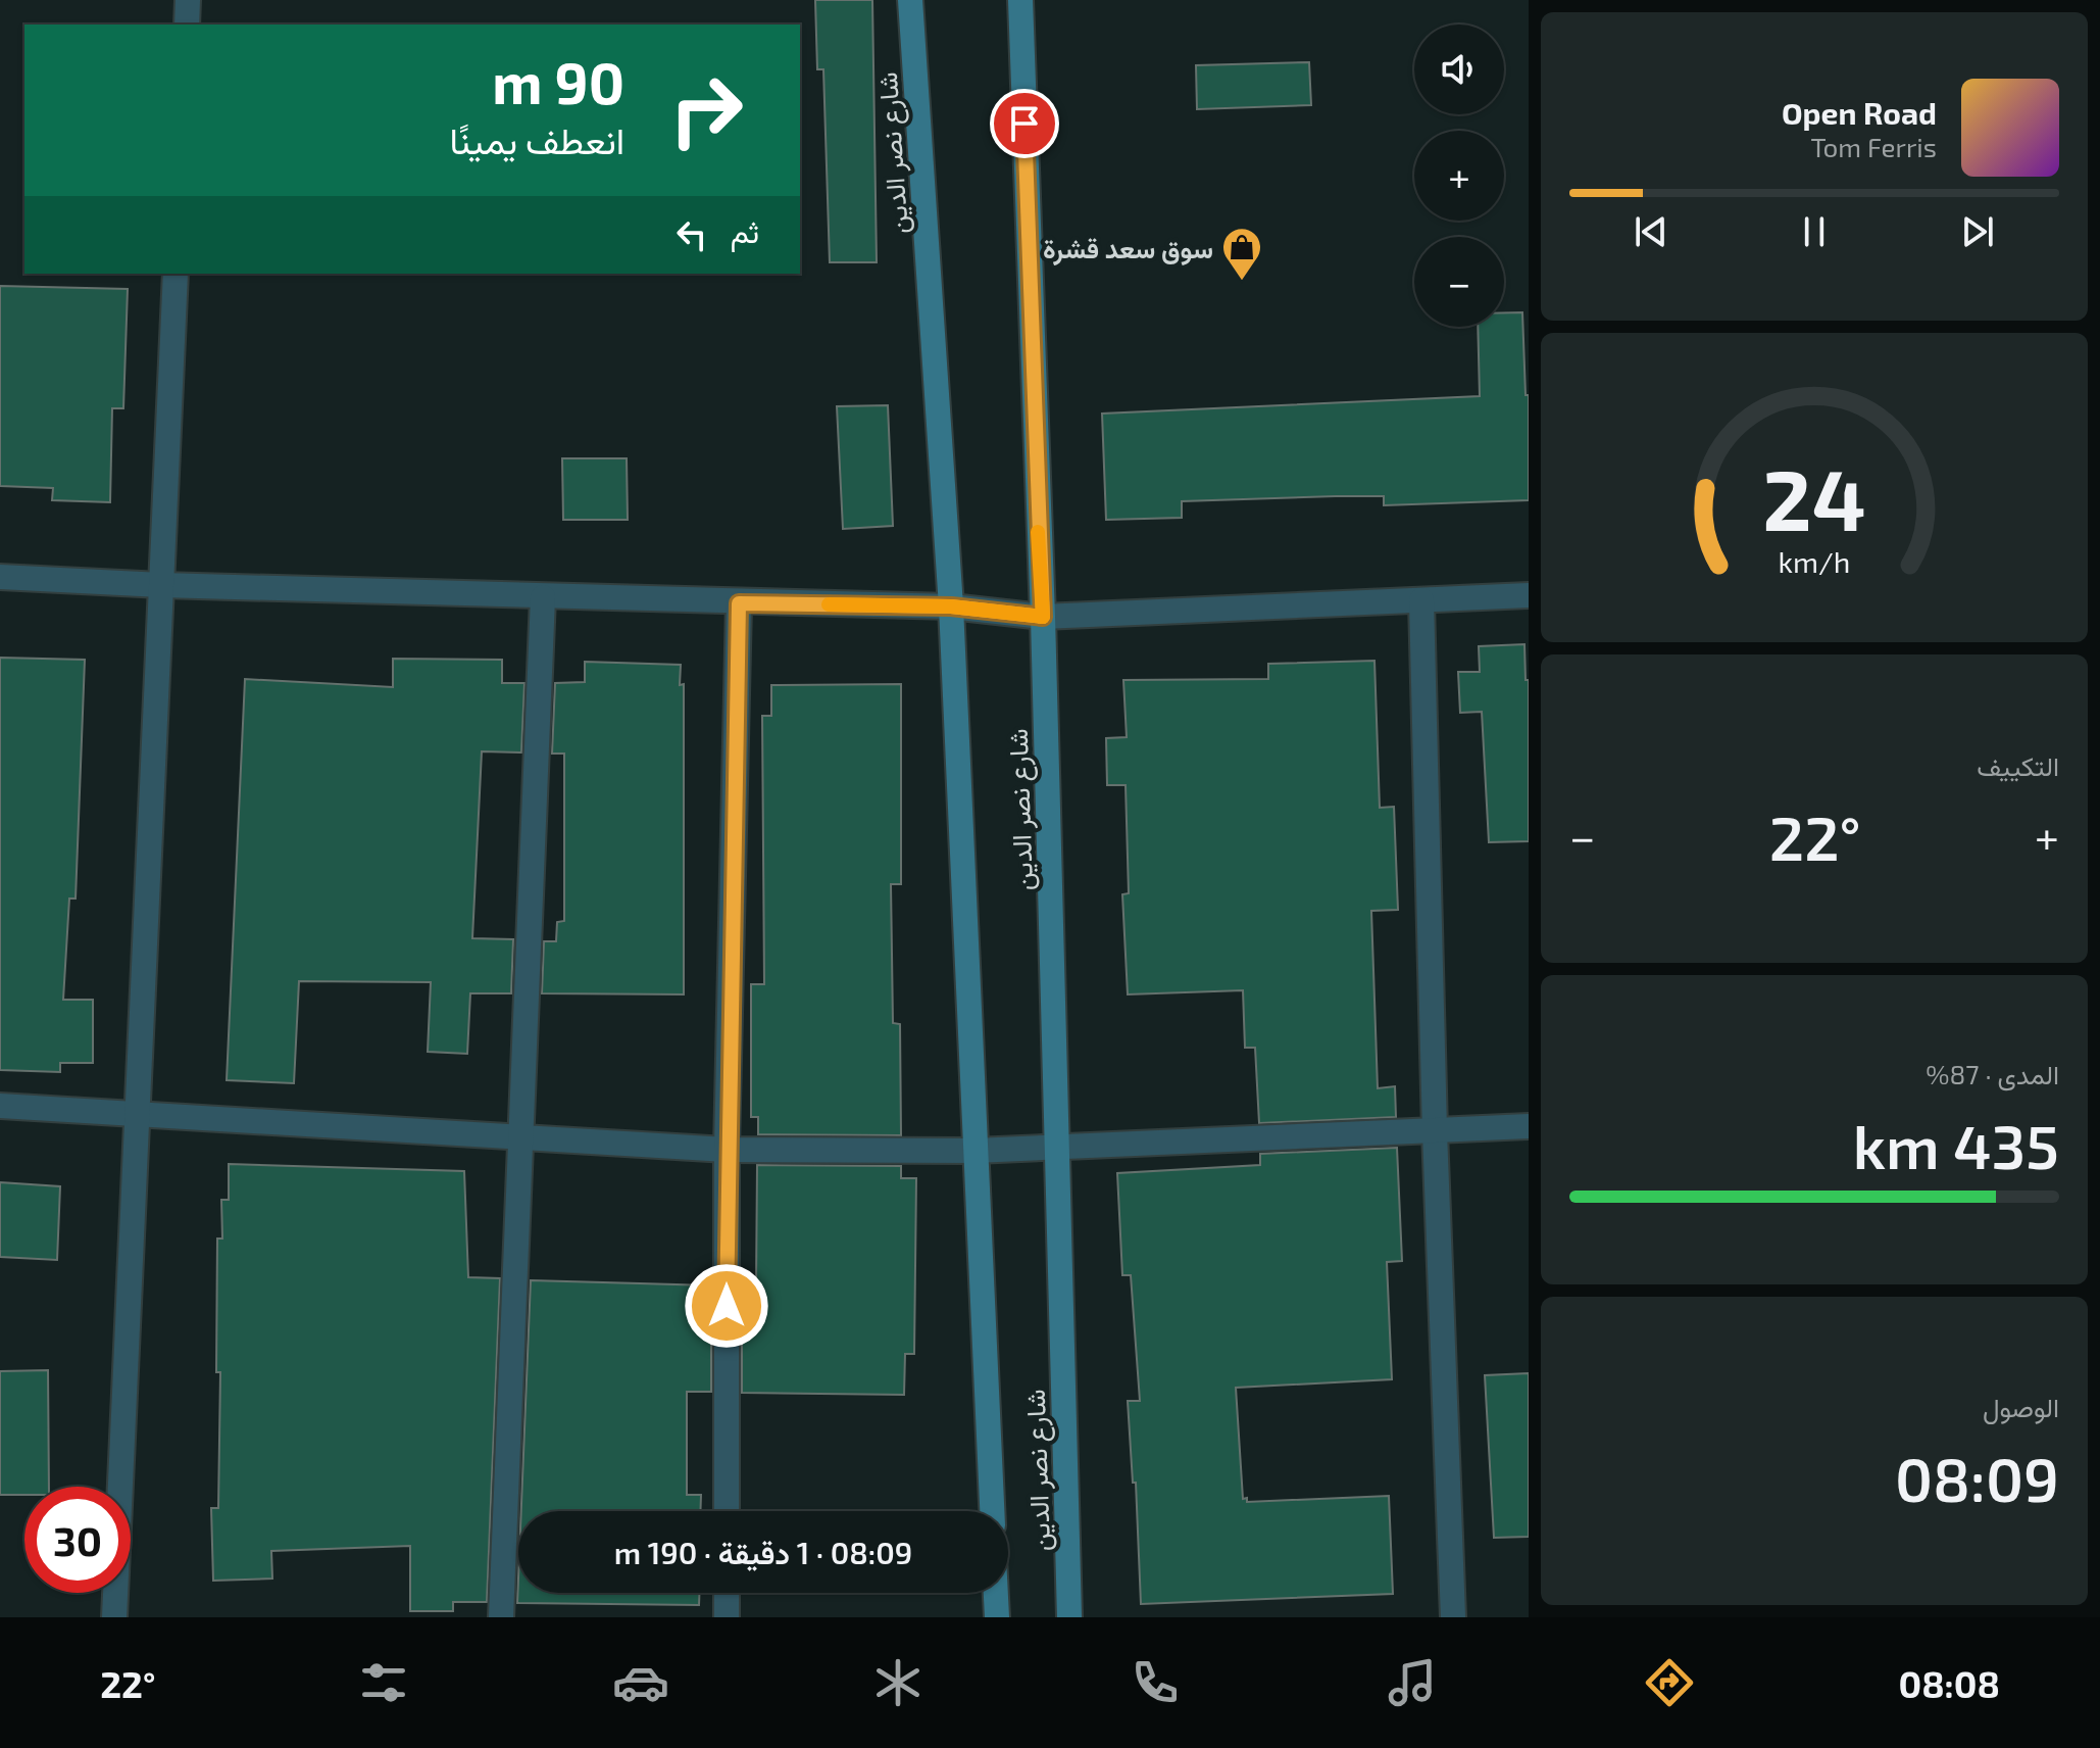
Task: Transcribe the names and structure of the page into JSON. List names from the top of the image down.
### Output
{
  "streets": {
    "street": ["شارع نصر الدين"]
  },
  "places": {
    "shop": ["سوق سعد قشرة"]
  },
  "page": {
    "map_buttons": ["+", "−"],
    "turn": ["90 m", "انعطف يمينًا"],
    "song": ["Open Road", "Tom Ferris"],
    "then": "ثم",
    "tile": [
      "التكييف",
      ["المدى · 87%", "435 km"],
      ["الوصول", "08:09"]
    ],
    "heat": ["−", "22°", "+"],
    "limit": "30",
    "trip": "08:09 · 1 دقيقة · 190 m",
    "tabs": ["08:08", "22°"],
    "gauge": ["24", "km/h"]
  }
}
